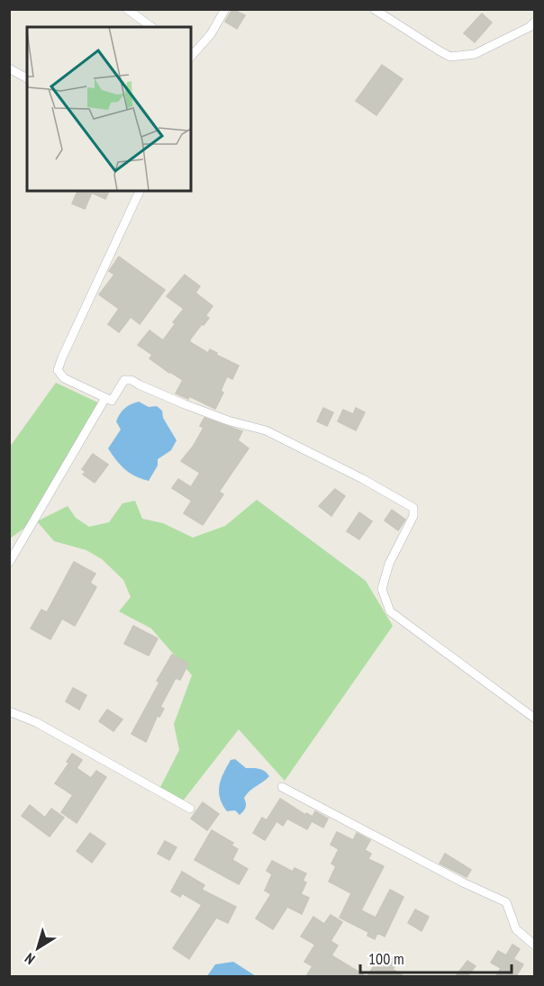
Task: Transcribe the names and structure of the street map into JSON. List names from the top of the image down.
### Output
{
  "scale_bar": "100 m",
  "north": "bottom left"
}
